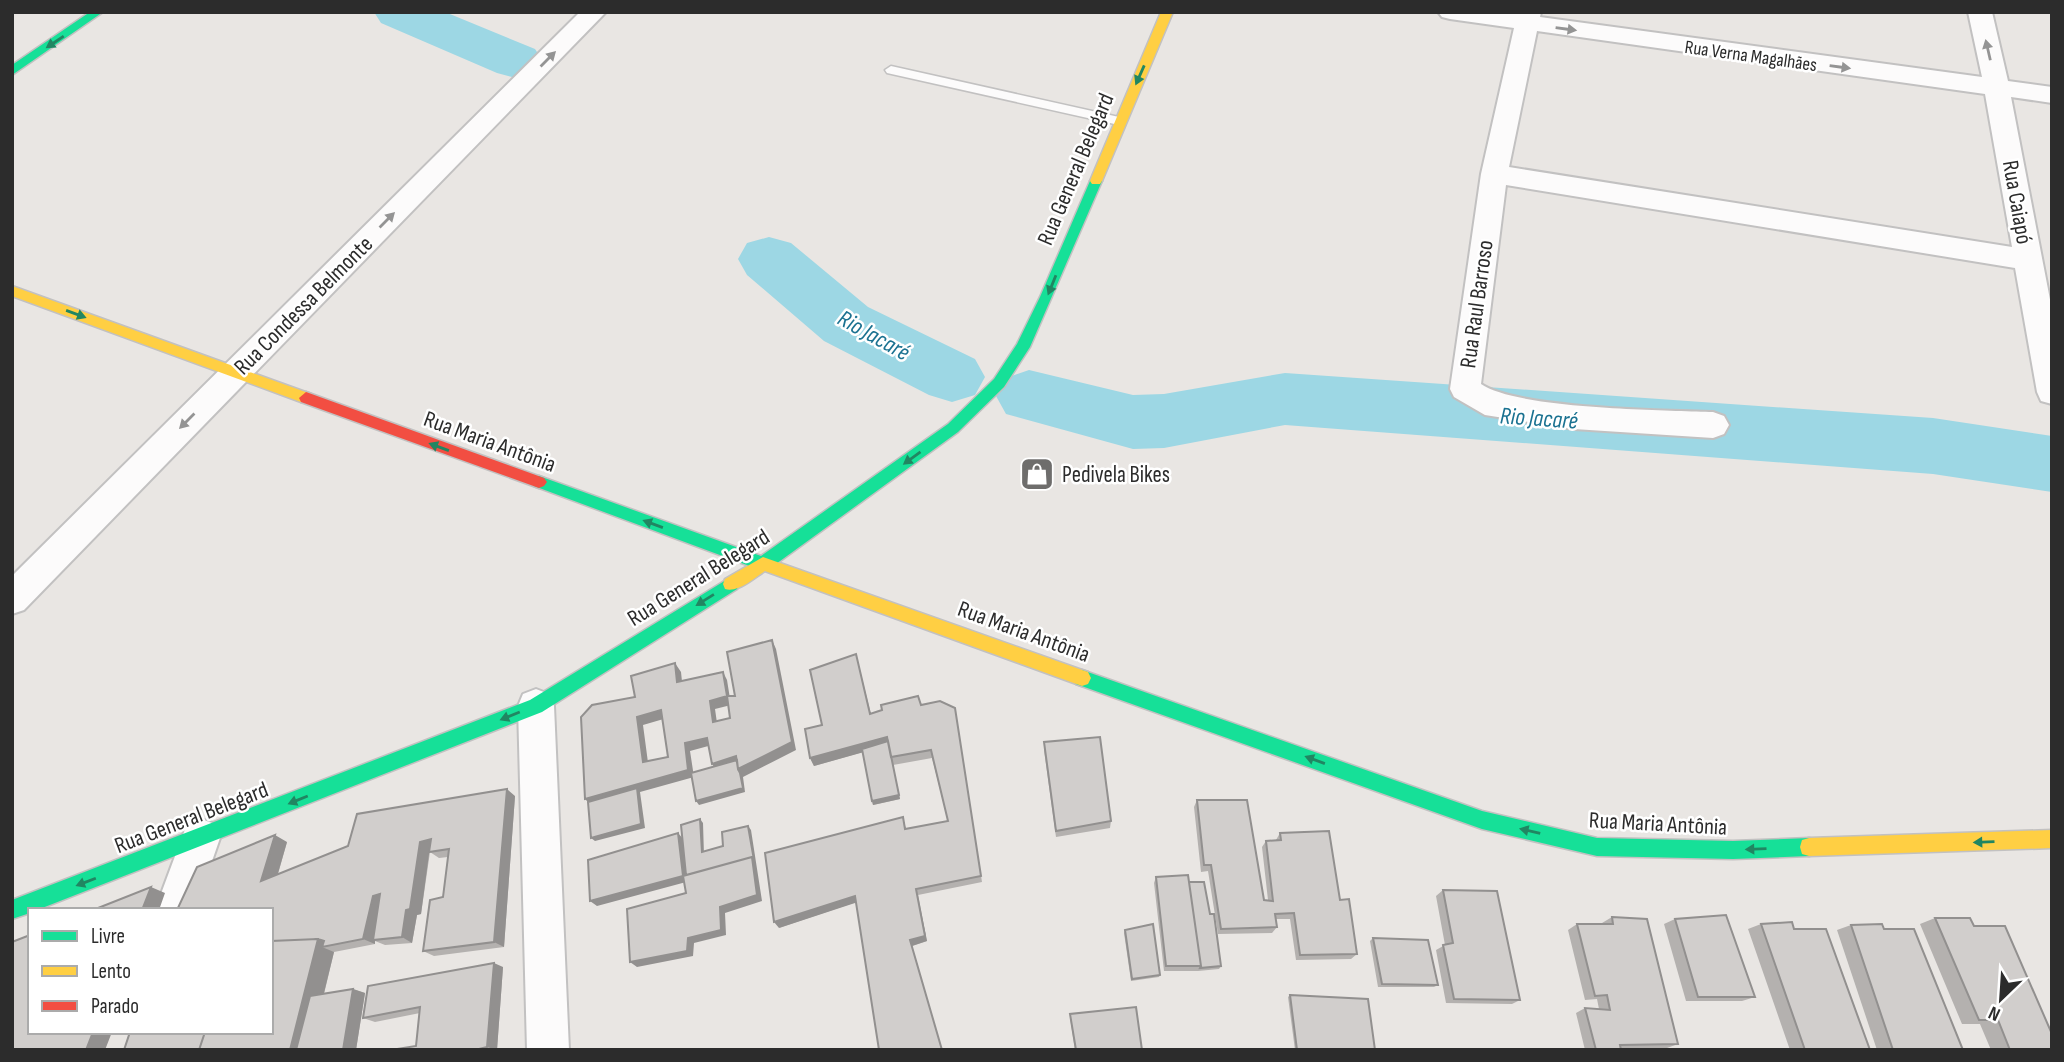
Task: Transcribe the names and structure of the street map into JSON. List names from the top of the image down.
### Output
{
  "streets": {
    "street": [
      "Rua Verna Magalhães",
      "Rua General Belegard",
      "Rua Caiapó",
      "Rua Raul Barroso",
      "Rua Condessa Belmonte",
      "Rua Maria Antônia"
    ]
  },
  "crossings": [
    ["Rua Verna Magalhães", "Rua Caiapó"],
    ["Rua Verna Magalhães", "Rua Raul Barroso"],
    ["Rua General Belegard", "Rua Maria Antônia"],
    ["Rua Condessa Belmonte", "Rua Maria Antônia"]
  ],
  "one_way": ["Rua General Belegard"],
  "water": ["Rio Jacaré"],
  "places": {
    "shop": ["Pedivela Bikes"]
  },
  "legend": ["Livre", "Lento", "Parado"],
  "north": "bottom left"
}
